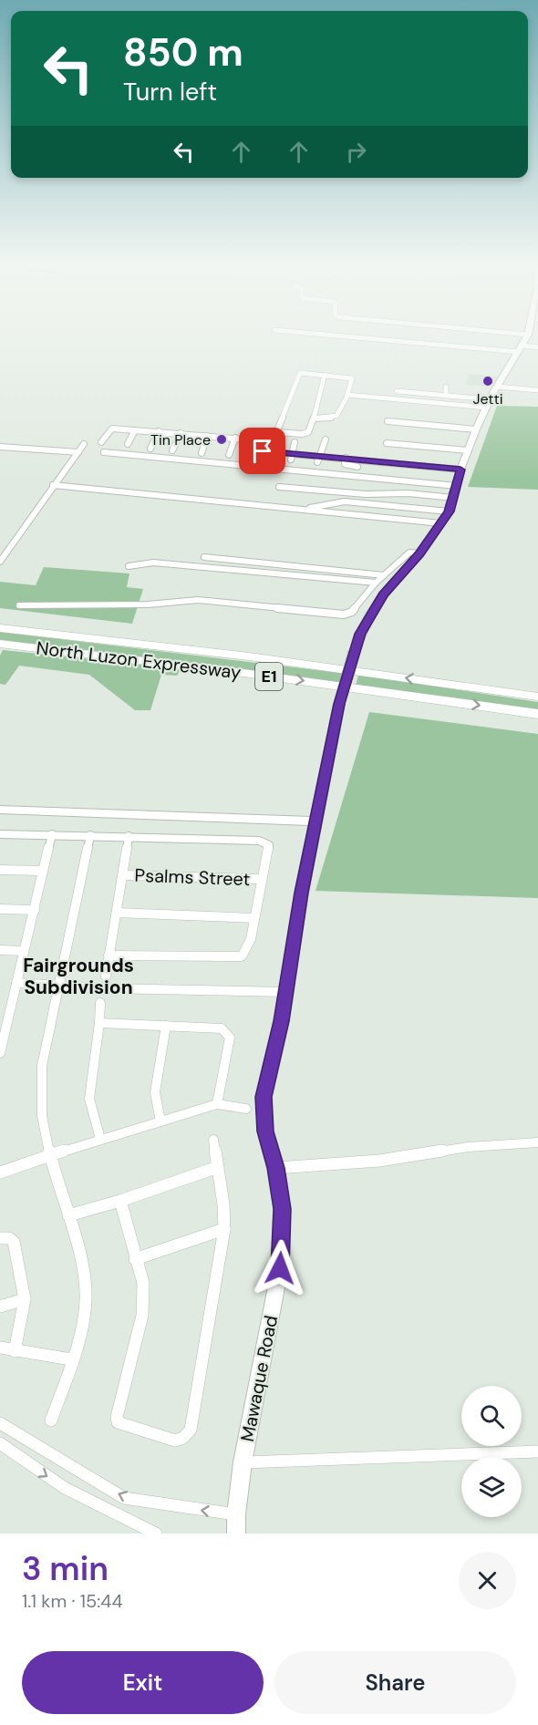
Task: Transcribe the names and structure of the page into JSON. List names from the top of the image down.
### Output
{
  "streets": {
    "highway": ["North Luzon Expressway", "E1"],
    "main road": ["Mawaque Road"],
    "street": ["Psalms Street"]
  },
  "districts": ["Fairgrounds Subdivision"],
  "places": ["Jetti", "Tin Place"],
  "page": {
    "turn": ["850 m", "Turn left"],
    "heading": ["3 min", "1.1 km · 15:44"],
    "buttons": ["Exit", "Share"]
  }
}
